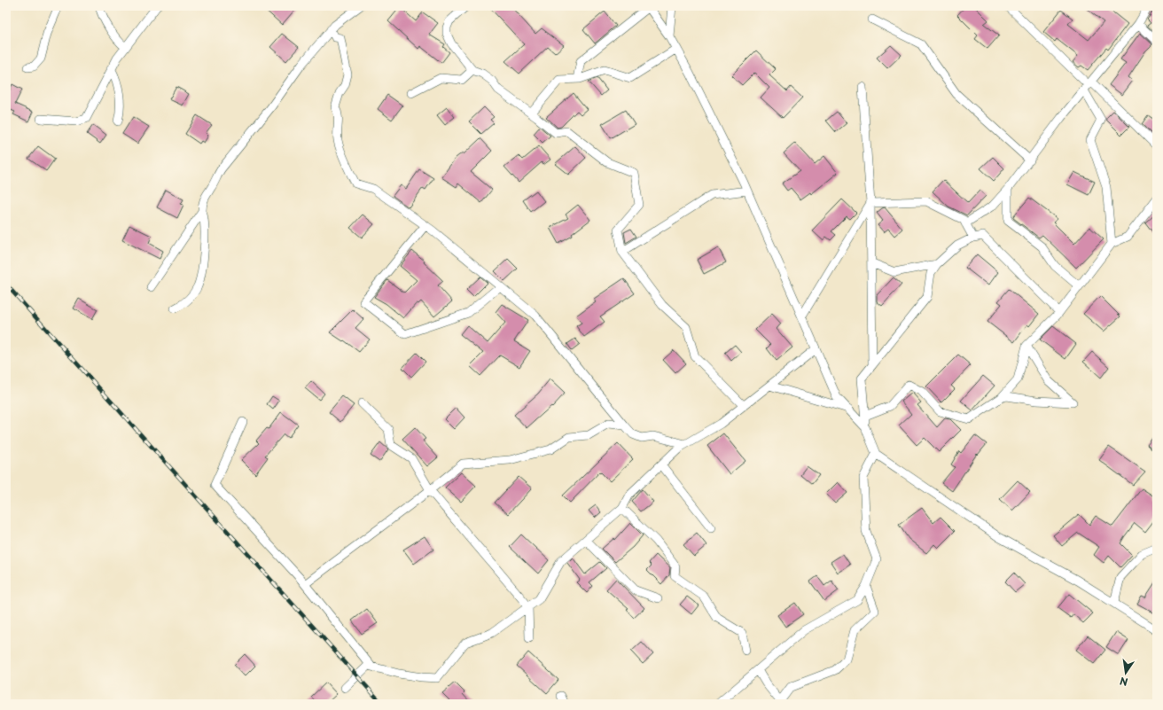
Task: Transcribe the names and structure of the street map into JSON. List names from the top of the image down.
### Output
{
  "north": "bottom"
}
